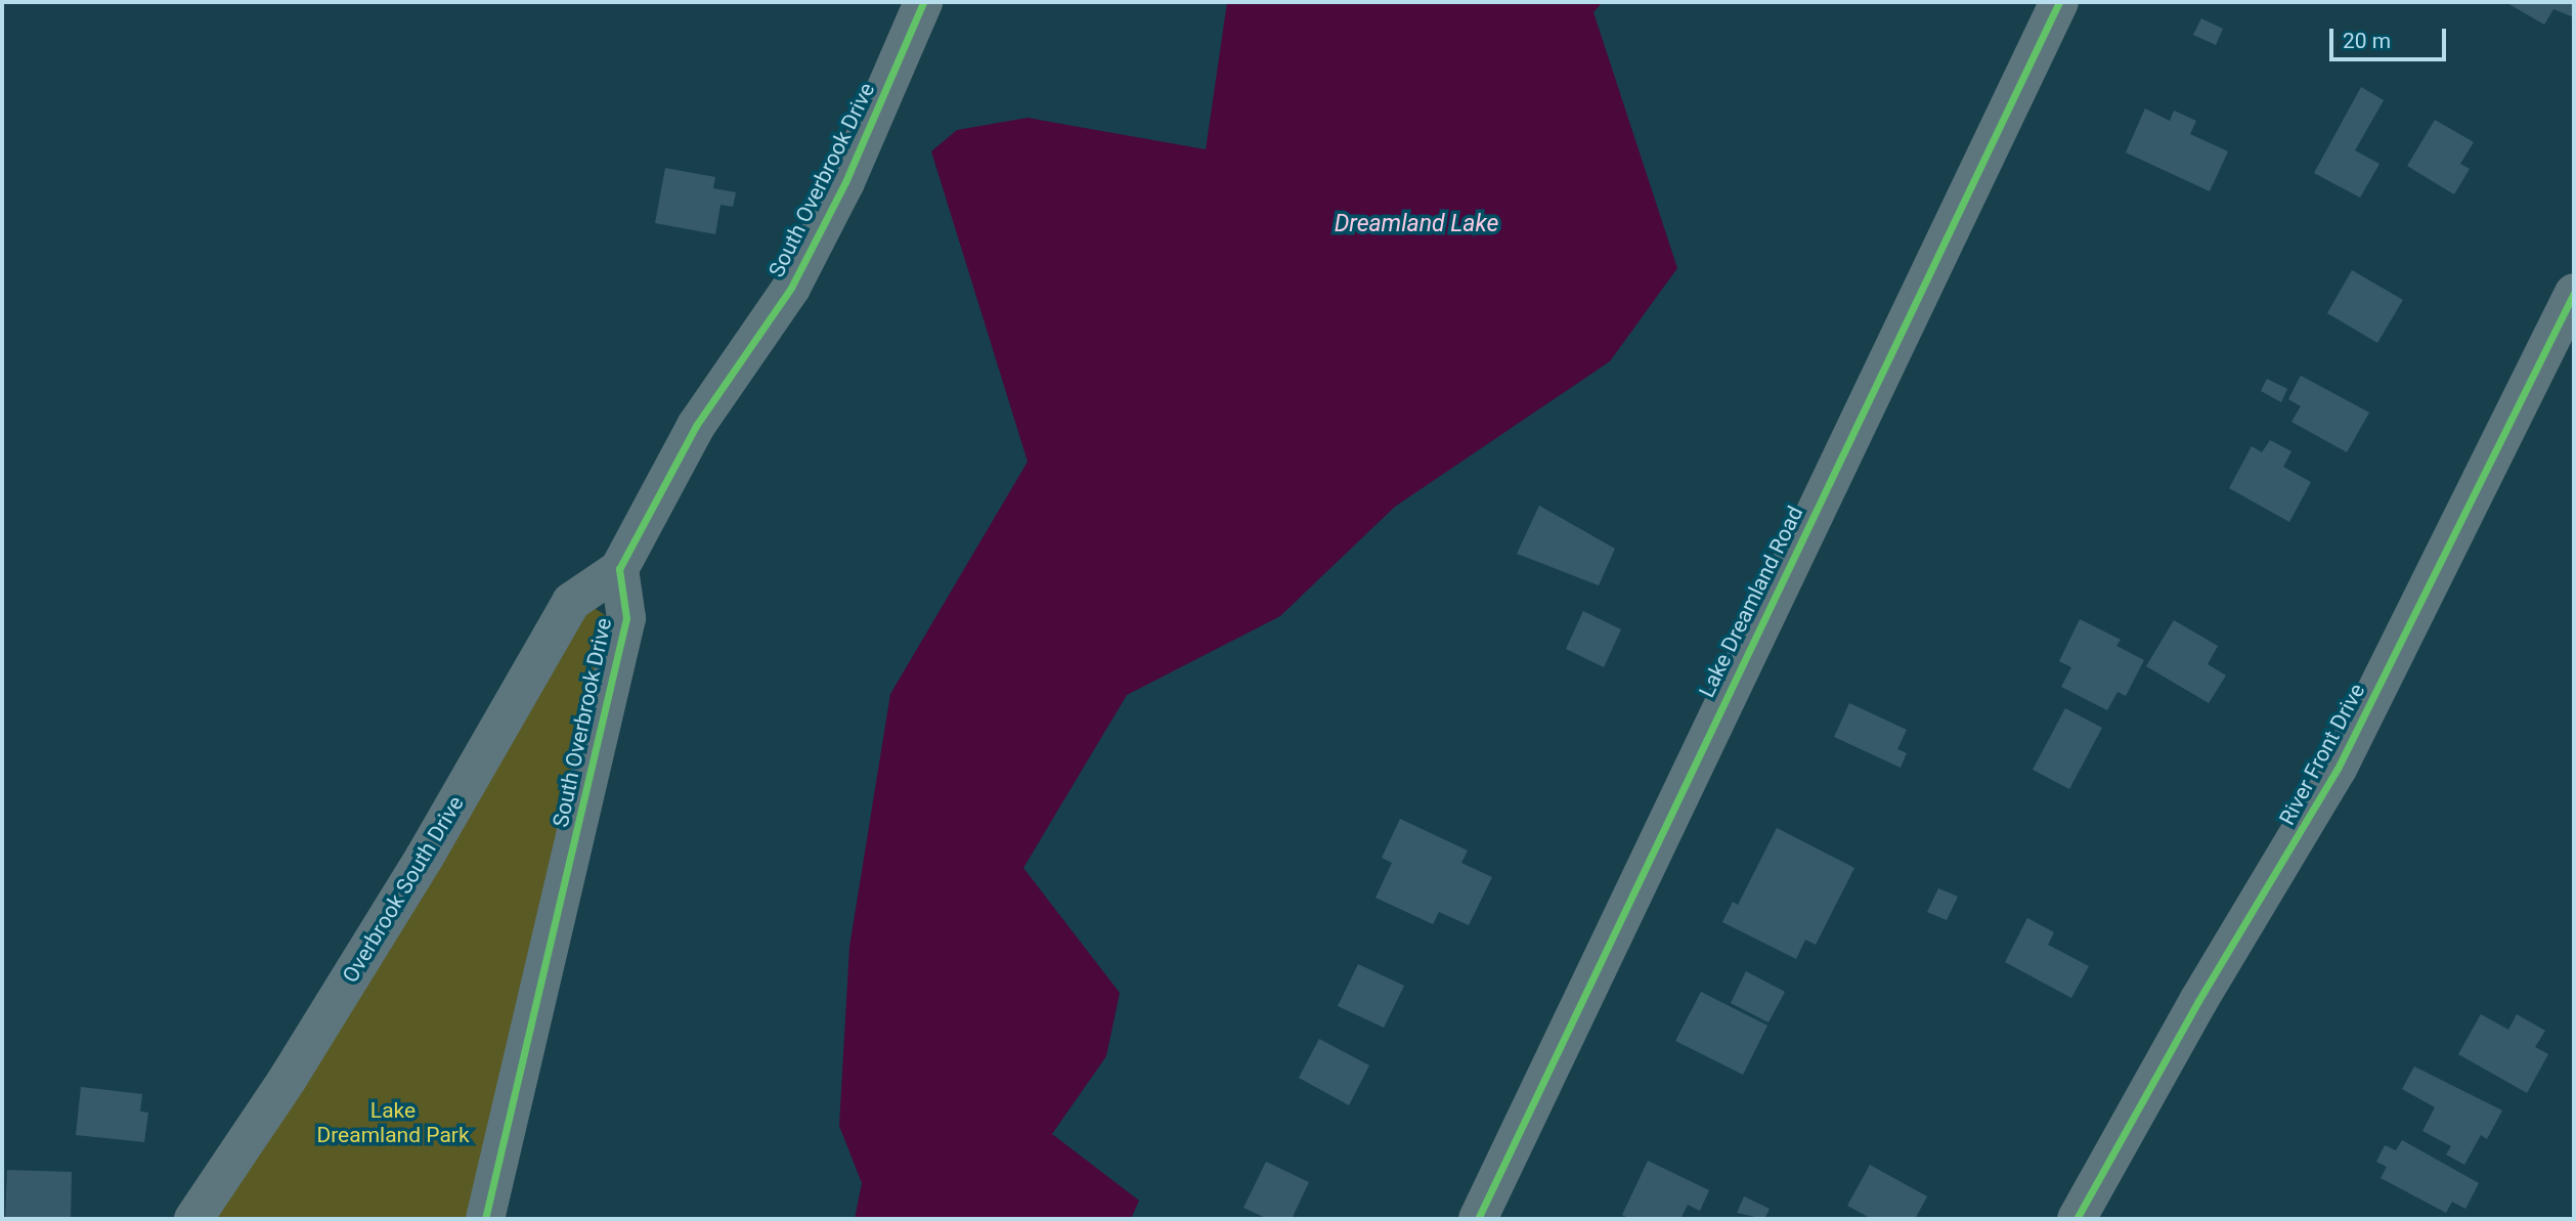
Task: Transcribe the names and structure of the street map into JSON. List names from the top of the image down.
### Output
{
  "streets": {
    "street": [
      "South Overbrook Drive",
      "Lake Dreamland Road",
      "River Front Drive",
      "Overbrook South Drive"
    ]
  },
  "crossings": [
    ["South Overbrook Drive", "Overbrook South Drive"]
  ],
  "water": ["Dreamland Lake"],
  "parks": ["Lake Dreamland Park"],
  "scale_bar": "20 m"
}
